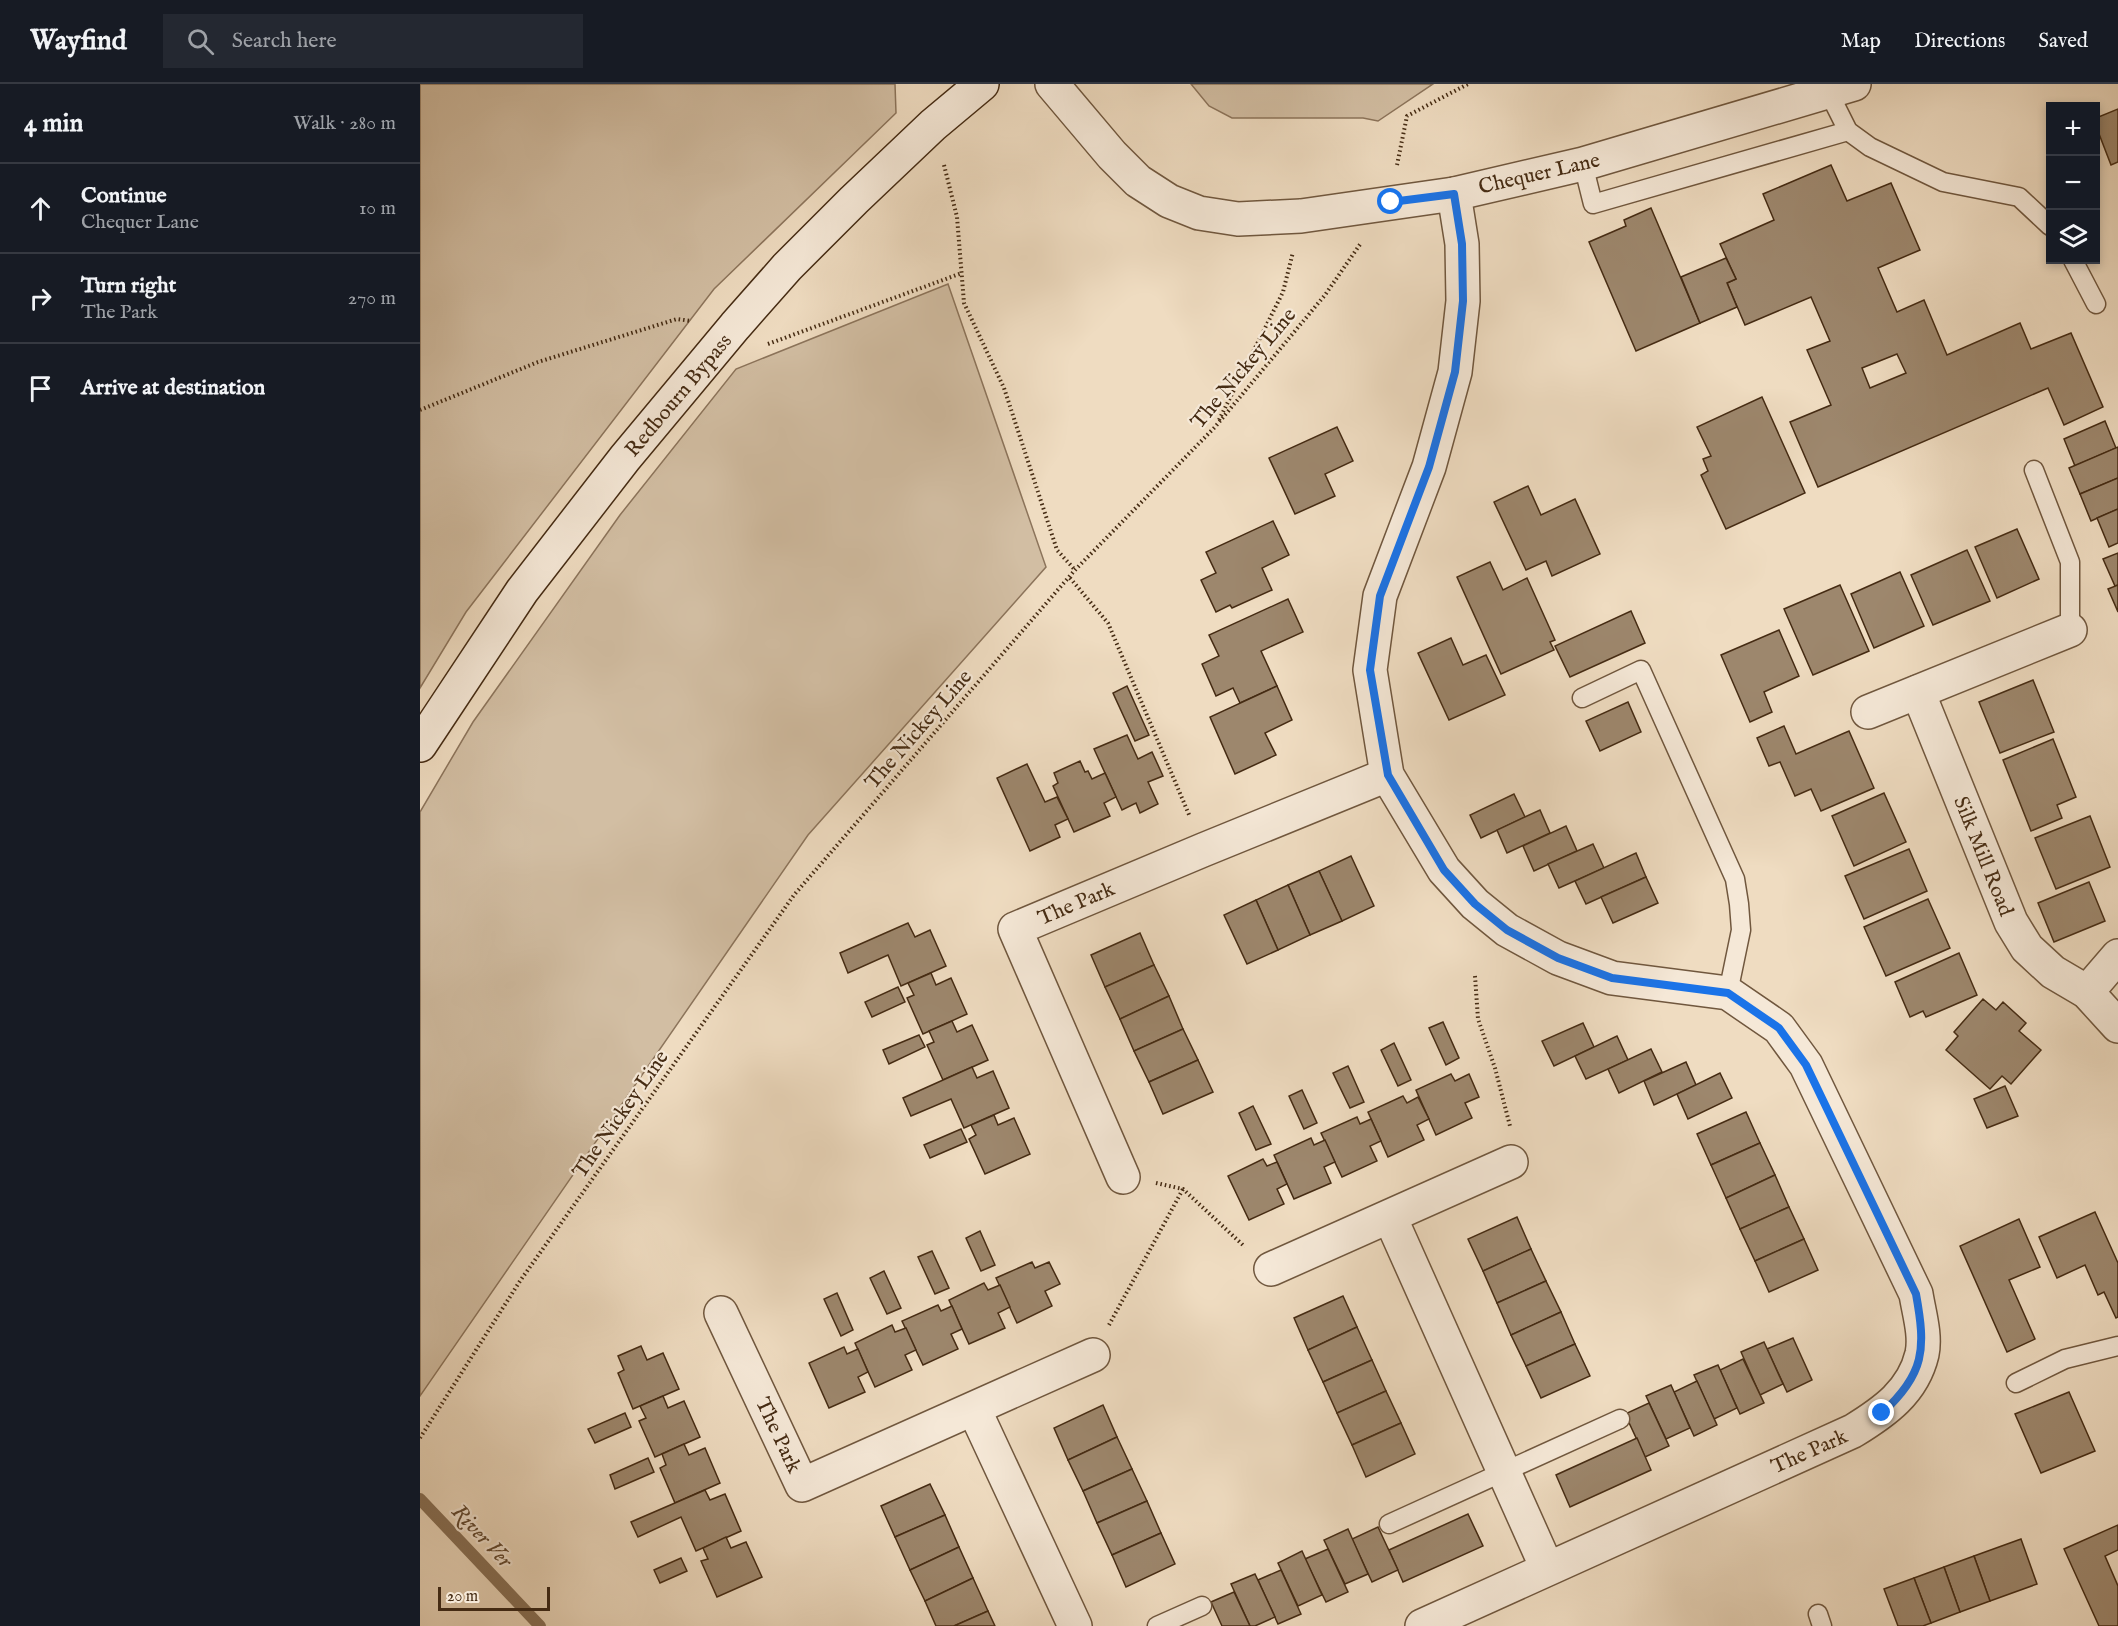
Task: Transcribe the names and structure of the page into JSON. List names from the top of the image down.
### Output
{
  "streets": {
    "street": [
      "Chequer Lane",
      "Redbourn Bypass",
      "Silk Mill Road",
      "The Park"
    ],
    "path": ["The Nickey Line"]
  },
  "crossings": [
    ["Chequer Lane", "The Nickey Line"],
    ["Chequer Lane", "The Park"]
  ],
  "water": ["River Ver"],
  "scale_bar": "20 m",
  "page": {
    "header": "Wayfind",
    "search": "Search here",
    "nav": ["Map", "Directions", "Saved"],
    "heading": ["4 min", "Walk · 280 m"],
    "map_buttons": ["+", "−"],
    "list": [
      ["Continue", "Chequer Lane", "10 m"],
      ["Turn right", "The Park", "270 m"],
      "Arrive at destination"
    ],
    "scale": "20 m"
  }
}
